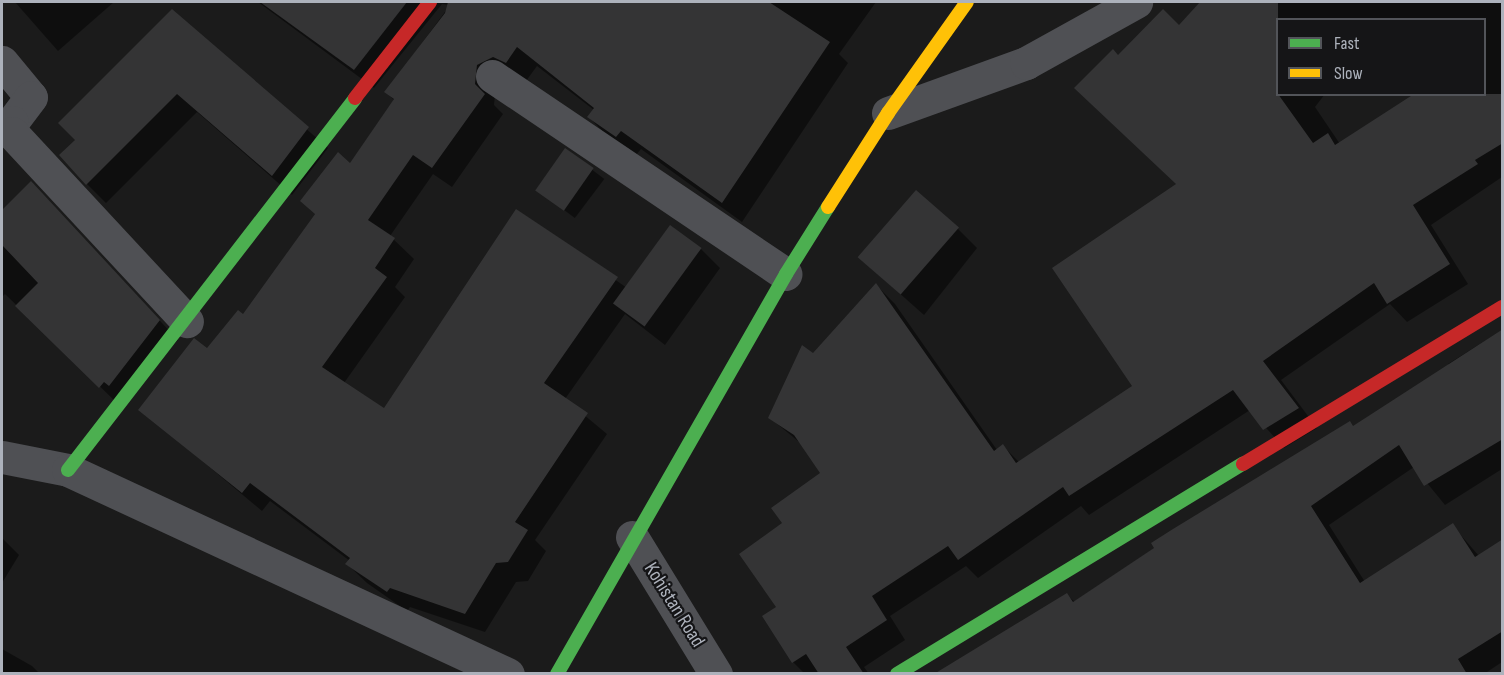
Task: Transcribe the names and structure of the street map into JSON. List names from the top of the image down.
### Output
{
  "streets": {
    "street": ["Kohistan Road"]
  },
  "legend": ["Fast", "Slow"]
}
